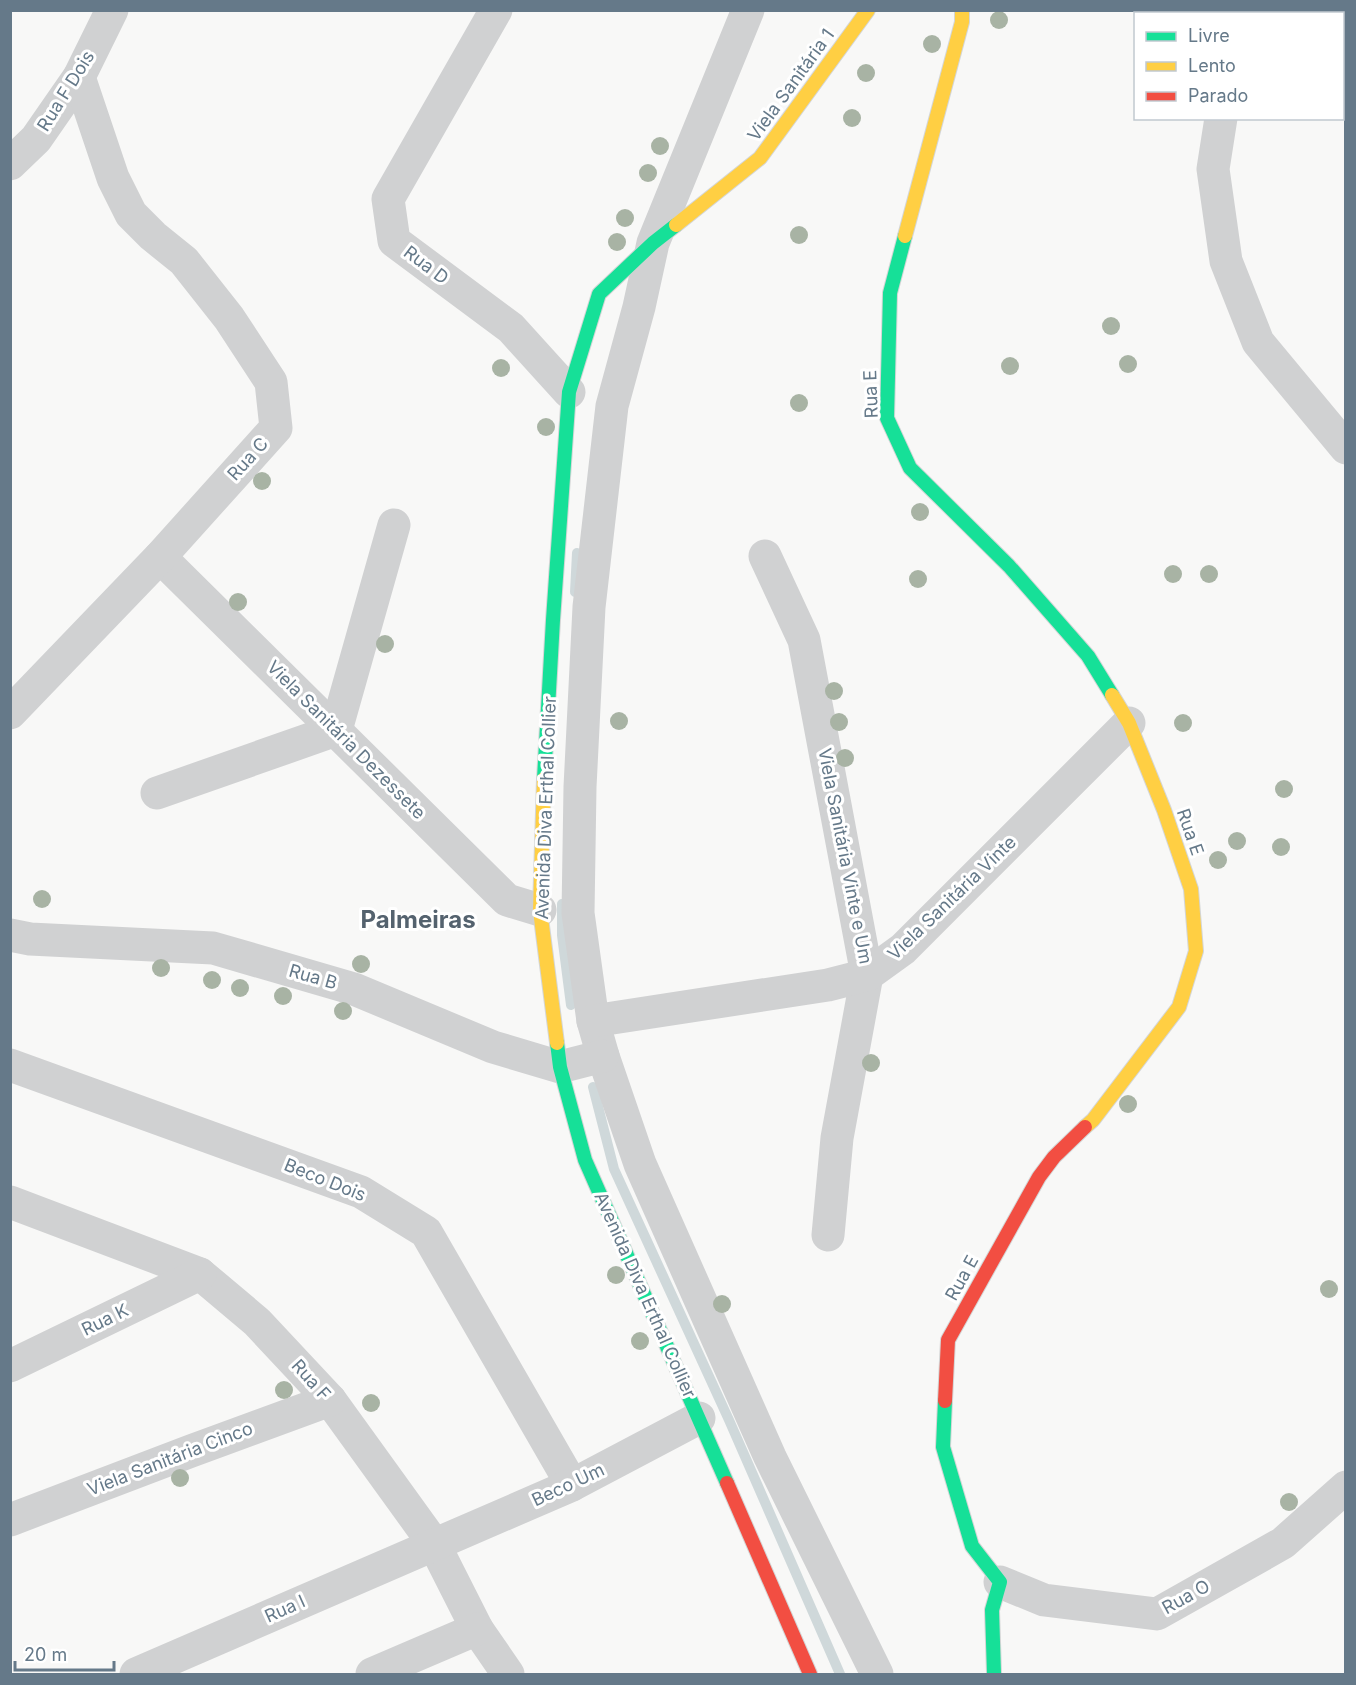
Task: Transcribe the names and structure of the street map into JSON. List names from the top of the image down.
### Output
{
  "streets": {
    "street": [
      "Viela Sanitária 1",
      "Rua F Dois",
      "Rua D",
      "Rua E",
      "Rua C",
      "Viela Sanitária Dezessete",
      "Avenida Diva Erthal Collier",
      "Viela Sanitária Vinte e Um",
      "Viela Sanitária Vinte",
      "Rua B",
      "Beco Dois",
      "Rua K",
      "Rua F",
      "Viela Sanitária Cinco",
      "Beco Um",
      "Rua O",
      "Rua I"
    ]
  },
  "crossings": [
    ["Viela Sanitária 1", "Avenida Diva Erthal Collier"],
    ["Rua F Dois", "Rua C"],
    ["Rua D", "Avenida Diva Erthal Collier"],
    ["Rua E", "Viela Sanitária Vinte"],
    ["Rua E", "Rua O"],
    ["Rua C", "Viela Sanitária Dezessete"],
    ["Viela Sanitária Dezessete", "Avenida Diva Erthal Collier"],
    ["Avenida Diva Erthal Collier", "Viela Sanitária Vinte"],
    ["Avenida Diva Erthal Collier", "Rua B"],
    ["Avenida Diva Erthal Collier", "Beco Um"],
    ["Viela Sanitária Vinte e Um", "Viela Sanitária Vinte"],
    ["Beco Dois", "Beco Um"],
    ["Rua K", "Rua F"],
    ["Rua F", "Viela Sanitária Cinco"],
    ["Rua F", "Beco Um"],
    ["Rua F", "Rua I"],
    ["Beco Um", "Rua I"]
  ],
  "districts": ["Palmeiras"],
  "legend": ["Livre", "Lento", "Parado"],
  "scale_bar": "20 m"
}
